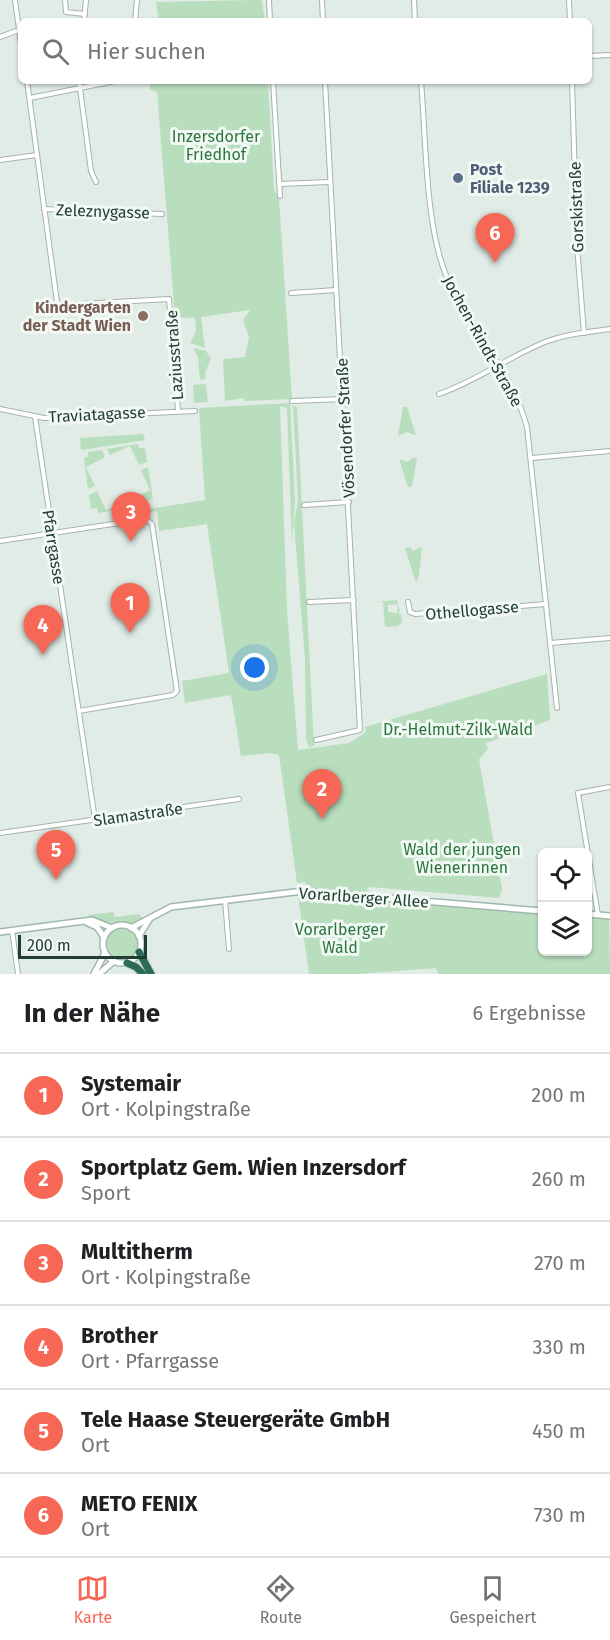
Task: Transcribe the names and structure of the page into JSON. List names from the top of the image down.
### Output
{
  "streets": {
    "main road": ["Vorarlberger Allee"],
    "street": [
      "Gorskistraße",
      "Zeleznygasse",
      "Jochen-Rindt-Straße",
      "Laziusstraße",
      "Traviatagasse",
      "Vösendorfer Straße",
      "Pfarrgasse",
      "Othellogasse",
      "Slamastraße"
    ]
  },
  "crossings": [
    ["Zeleznygasse", "Laziusstraße"],
    ["Jochen-Rindt-Straße", "Othellogasse"],
    ["Laziusstraße", "Traviatagasse"],
    ["Traviatagasse", "Pfarrgasse"],
    ["Pfarrgasse", "Slamastraße"]
  ],
  "parks": [
    "Inzersdorfer Friedhof",
    "Dr.-Helmut-Zilk-Wald",
    "Wald der jungen Wienerinnen",
    "Vorarlberger Wald"
  ],
  "places": ["Post Filiale 1239", "Kindergarten der Stadt Wien"],
  "scale_bar": "200 m",
  "page": {
    "search": "Hier suchen",
    "pins": [
      "6",
      "3",
      "1",
      "4",
      "2",
      "5"
    ],
    "scale": "200 m",
    "heading": ["In der Nähe", "6 Ergebnisse"],
    "list": [
      {
        "mark": "1",
        "name": "Systemair",
        "note": "Ort · Kolpingstraße",
        "value": "200 m"
      },
      {
        "mark": "2",
        "name": "Sportplatz Gem. Wien Inzersdorf",
        "note": "Sport",
        "value": "260 m"
      },
      {
        "mark": "3",
        "name": "Multitherm",
        "note": "Ort · Kolpingstraße",
        "value": "270 m"
      },
      {
        "mark": "4",
        "name": "Brother",
        "note": "Ort · Pfarrgasse",
        "value": "330 m"
      },
      {
        "mark": "5",
        "name": "Tele Haase Steuergeräte GmbH",
        "note": "Ort",
        "value": "450 m"
      },
      {
        "mark": "6",
        "name": "METO FENIX",
        "note": "Ort",
        "value": "730 m"
      }
    ],
    "nav": ["Karte", "Route", "Gespeichert"]
  }
}
